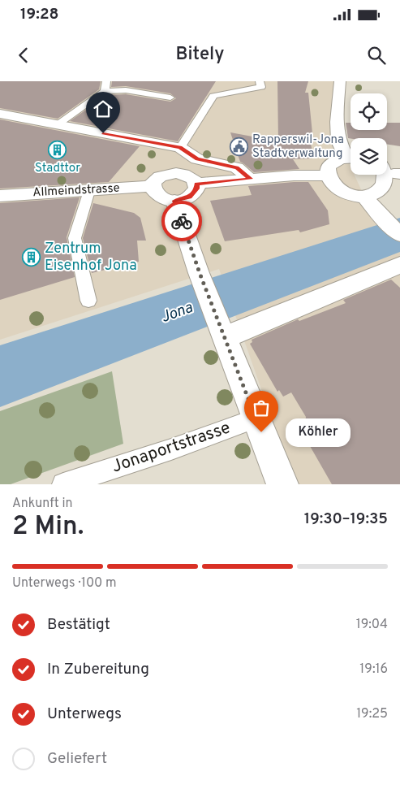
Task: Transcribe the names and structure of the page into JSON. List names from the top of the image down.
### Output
{
  "streets": {
    "street": ["Allmeindstrasse"],
    "lane": ["Jonaportstrasse"]
  },
  "water": ["Jona"],
  "places": {
    "public building": ["Rapperswil-Jona Stadtverwaltung"],
    "building": ["Stadttor", "Zentrum Eisenhof Jona"],
    "other": ["Köhler"]
  },
  "page": {
    "status": "19:28",
    "header": "Bitely",
    "bubble": "Köhler",
    "heading": ["2 Min.", "Ankunft in", "19:30–19:35"],
    "bar": "Unterwegs · 100 m",
    "list": [
      ["Bestätigt", "19:04"],
      ["In Zubereitung", "19:16"],
      ["Unterwegs", "19:25"],
      "Geliefert"
    ]
  }
}
